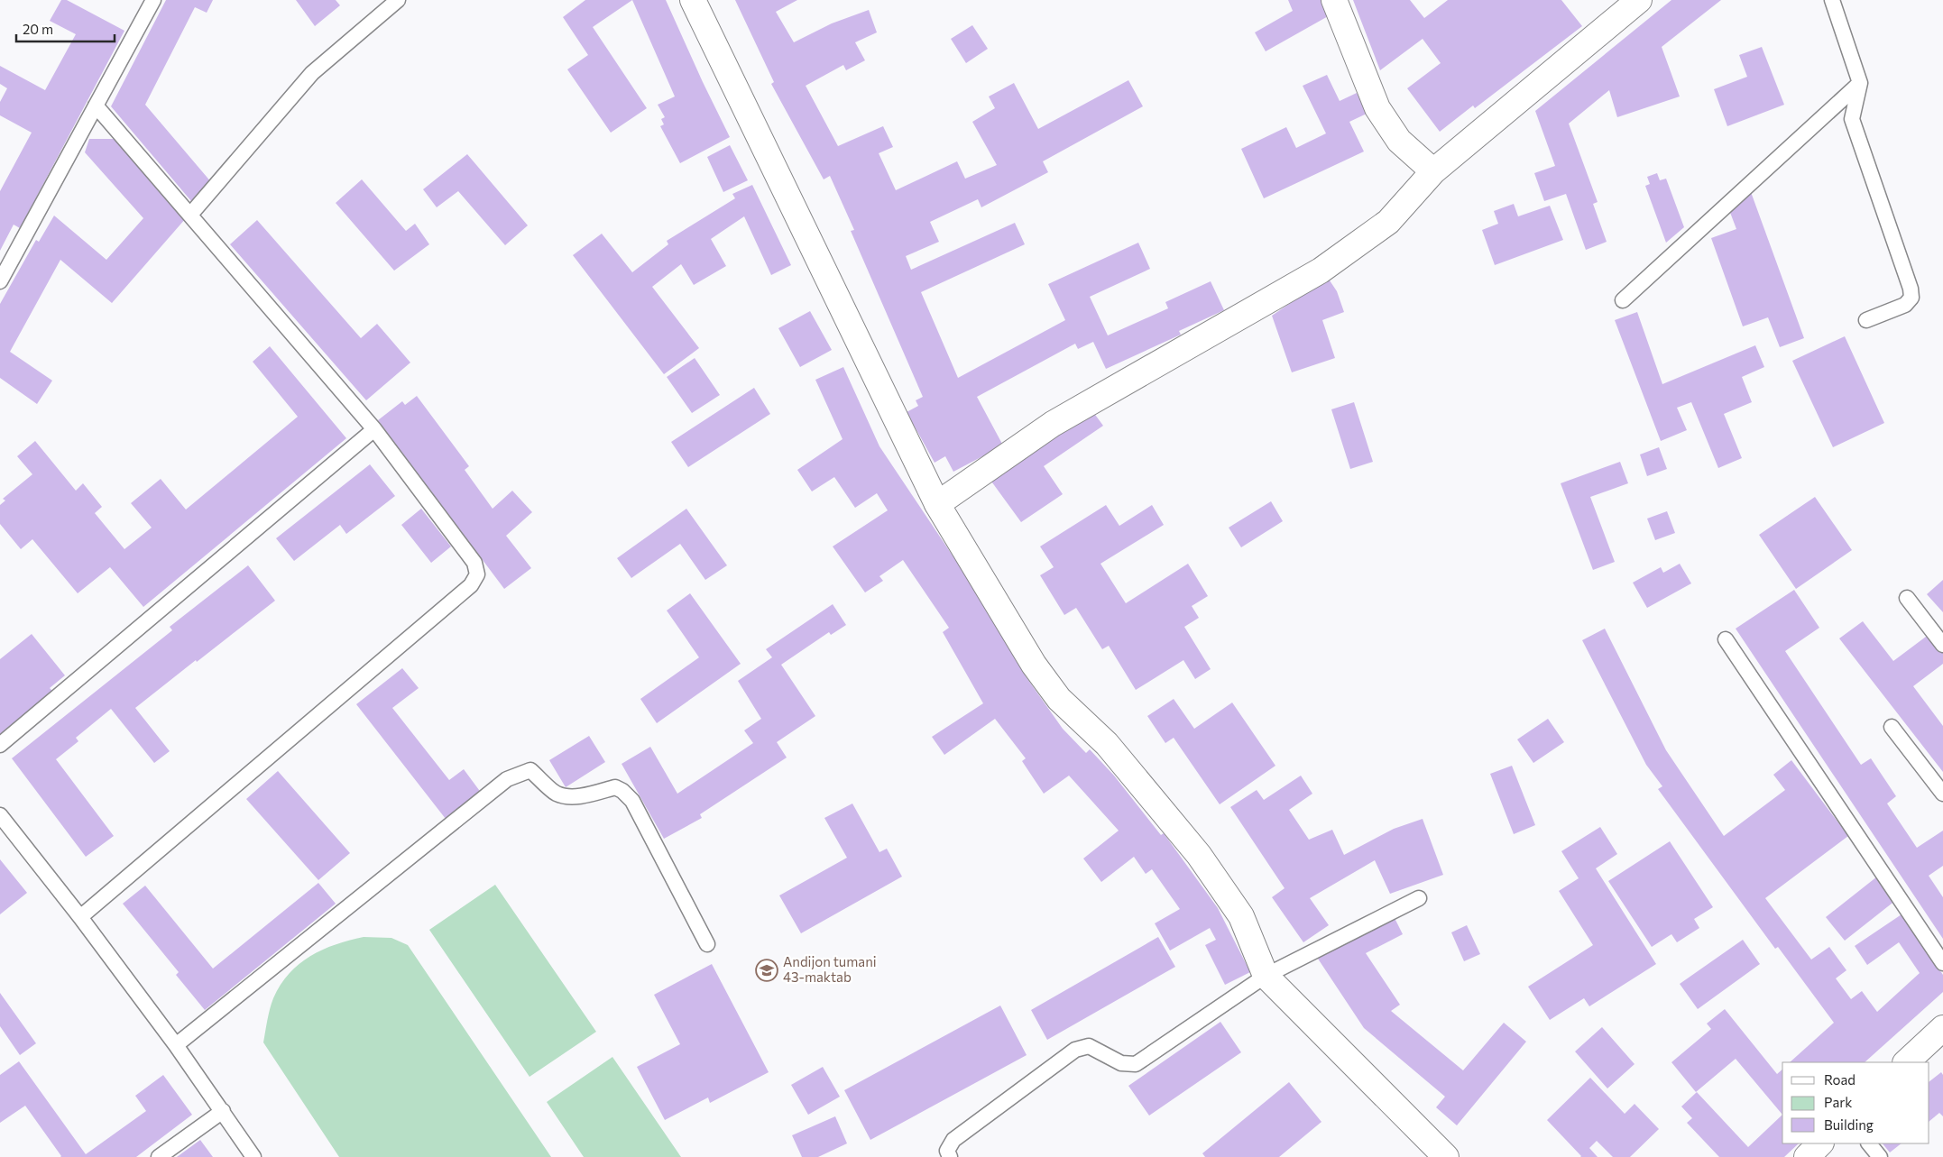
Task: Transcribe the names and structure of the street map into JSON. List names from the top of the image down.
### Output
{
  "places": {
    "school or university": ["Andijon tumani 43-maktab"]
  },
  "legend": ["Road", "Park", "Building"],
  "scale_bar": "20 m"
}
